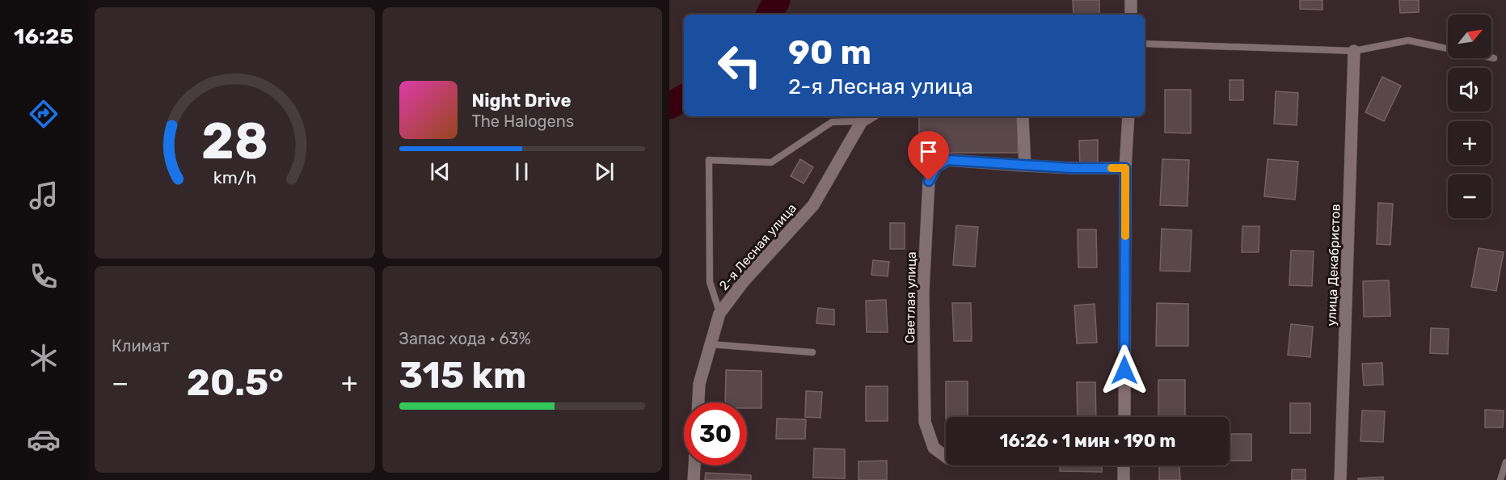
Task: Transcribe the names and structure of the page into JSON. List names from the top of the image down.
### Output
{
  "streets": {
    "street": ["2-я Лесная улица", "улица Декабристов", "Светлая улица"]
  },
  "north": "top right",
  "page": {
    "tabs": "16:25",
    "map_buttons": ["+", "−"],
    "turn": ["90 m", "2-я Лесная улица"],
    "song": ["Night Drive", "The Halogens"],
    "tile": [
      "Климат",
      ["Запас хода · 63%", "315 km"]
    ],
    "heat": ["−", "20.5°", "+"],
    "limit": "30",
    "trip": "16:26 · 1 мин · 190 m",
    "gauge": ["28", "km/h"]
  }
}
